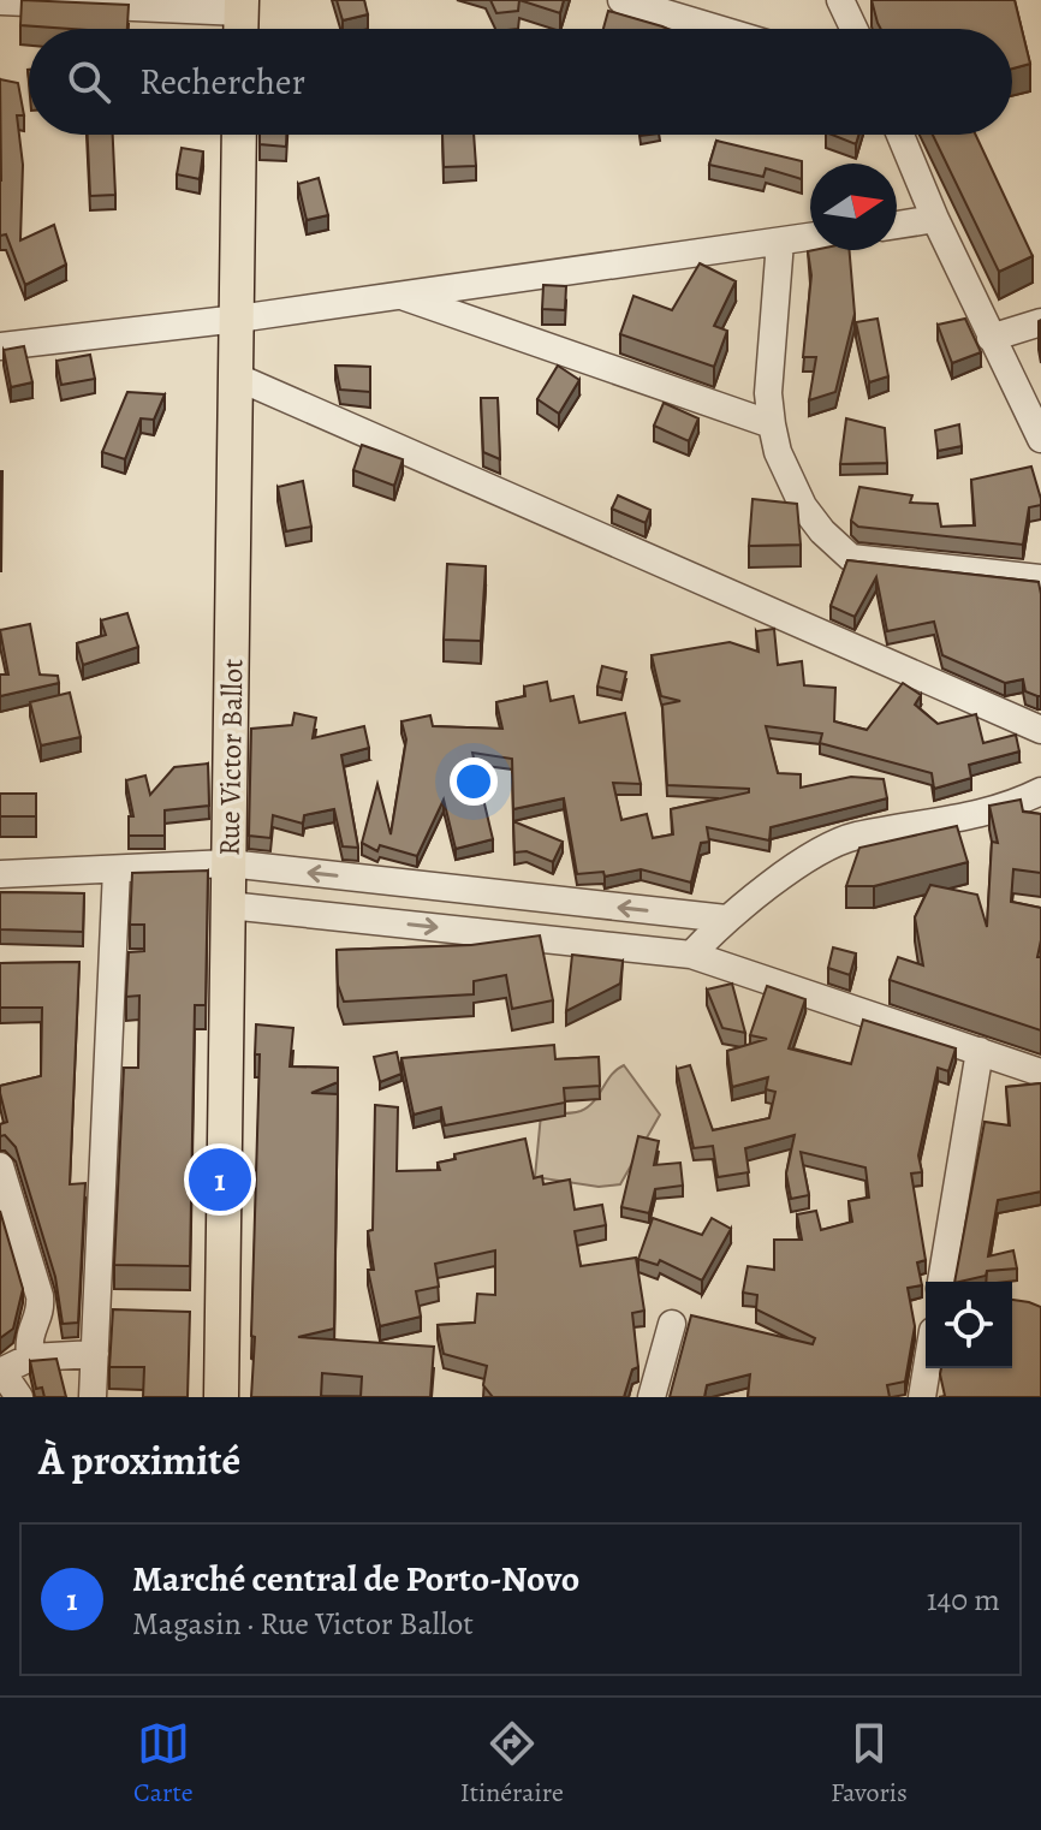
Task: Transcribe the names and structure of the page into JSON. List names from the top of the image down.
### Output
{
  "streets": {
    "main road": ["Rue Victor Ballot"]
  },
  "north": "right",
  "page": {
    "search": "Rechercher",
    "pins": "1",
    "heading": "À proximité",
    "list": [
      {
        "mark": "1",
        "name": "Marché central de Porto-Novo",
        "note": "Magasin · Rue Victor Ballot",
        "value": "140 m"
      }
    ],
    "nav": ["Carte", "Itinéraire", "Favoris"]
  }
}
